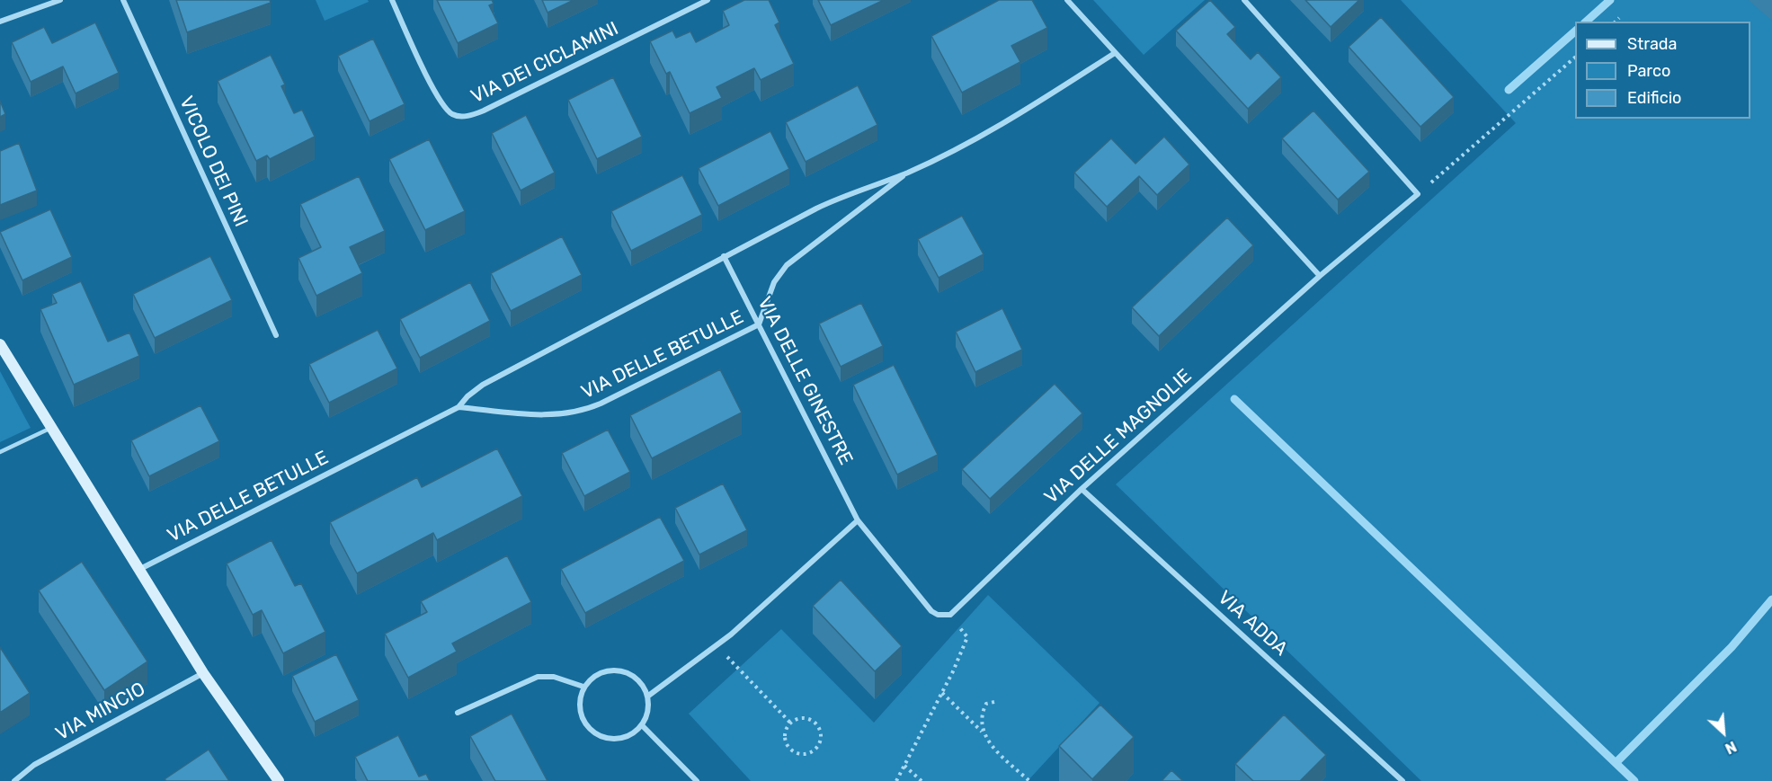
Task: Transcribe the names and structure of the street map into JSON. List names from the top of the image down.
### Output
{
  "streets": {
    "street": [
      "VIA DEI CICLAMINI",
      "VICOLO DEI PINI",
      "VIA DELLE BETULLE",
      "VIA DELLE GINESTRE",
      "VIA DELLE MAGNOLIE",
      "VIA ADDA",
      "VIA MINCIO"
    ]
  },
  "crossings": [
    ["VIA DELLE BETULLE", "VIA DELLE GINESTRE"],
    ["VIA DELLE GINESTRE", "VIA DELLE MAGNOLIE"],
    ["VIA DELLE MAGNOLIE", "VIA ADDA"]
  ],
  "legend": ["Strada", "Parco", "Edificio"],
  "north": "bottom right"
}
